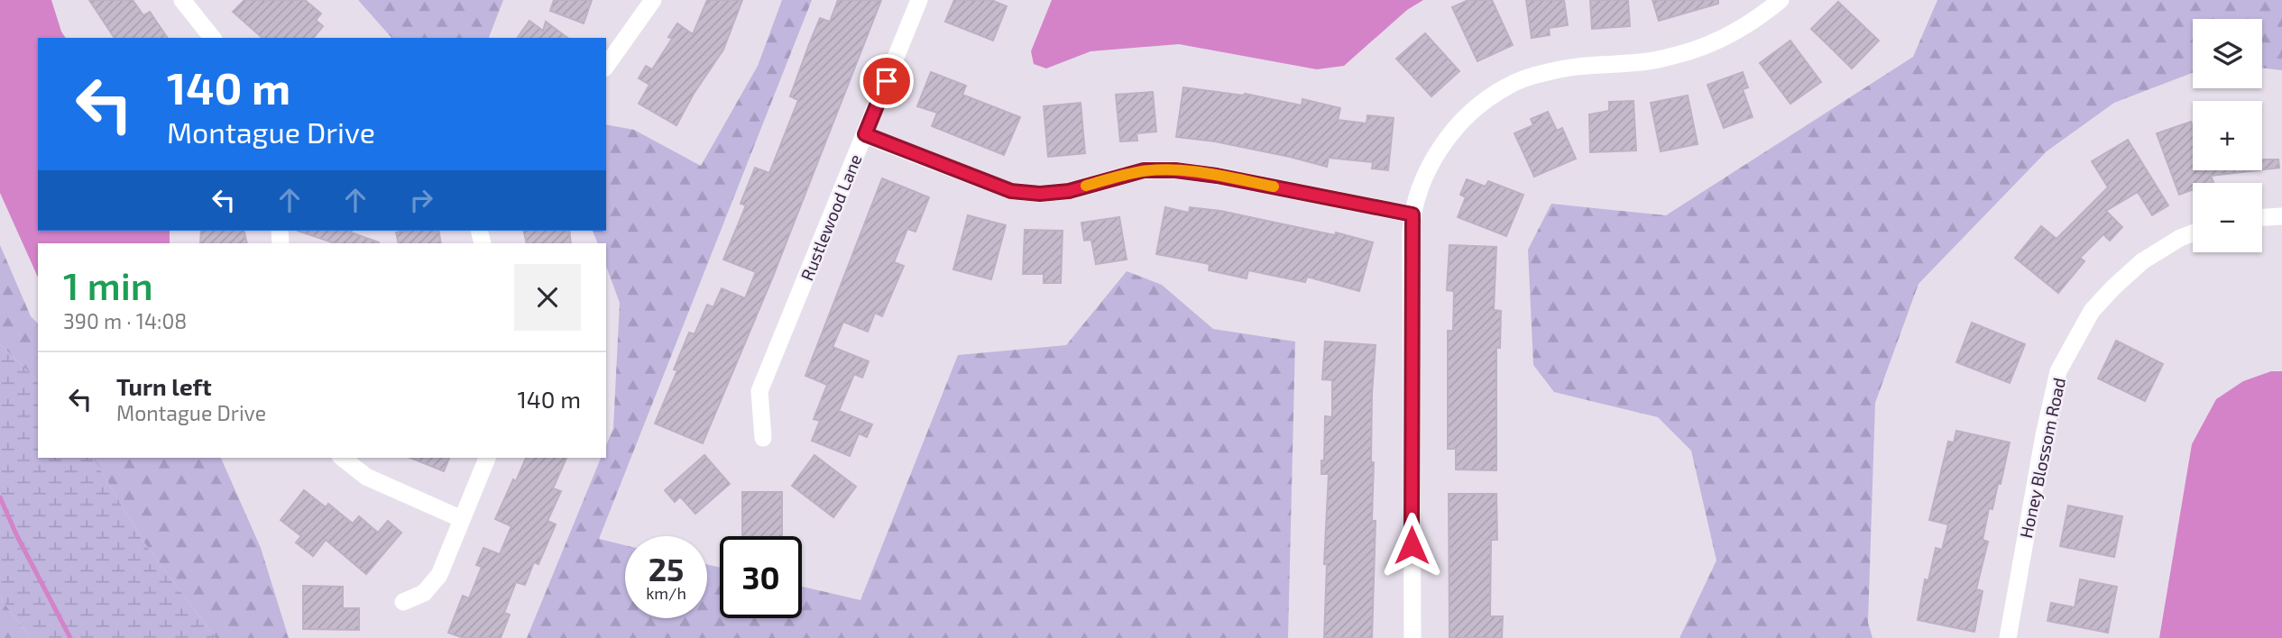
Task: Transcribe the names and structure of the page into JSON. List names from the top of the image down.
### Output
{
  "streets": {
    "street": ["Rustlewood Lane", "Honey Blossom Road"]
  },
  "page": {
    "map_buttons": ["+", "−"],
    "turn": ["140 m", "Montague Drive"],
    "heading": ["1 min", "390 m · 14:08"],
    "list": [
      {
        "name": "Turn left",
        "note": "Montague Drive",
        "value": "140 m"
      }
    ],
    "speed": "25 km/h",
    "limit": "30"
  }
}
